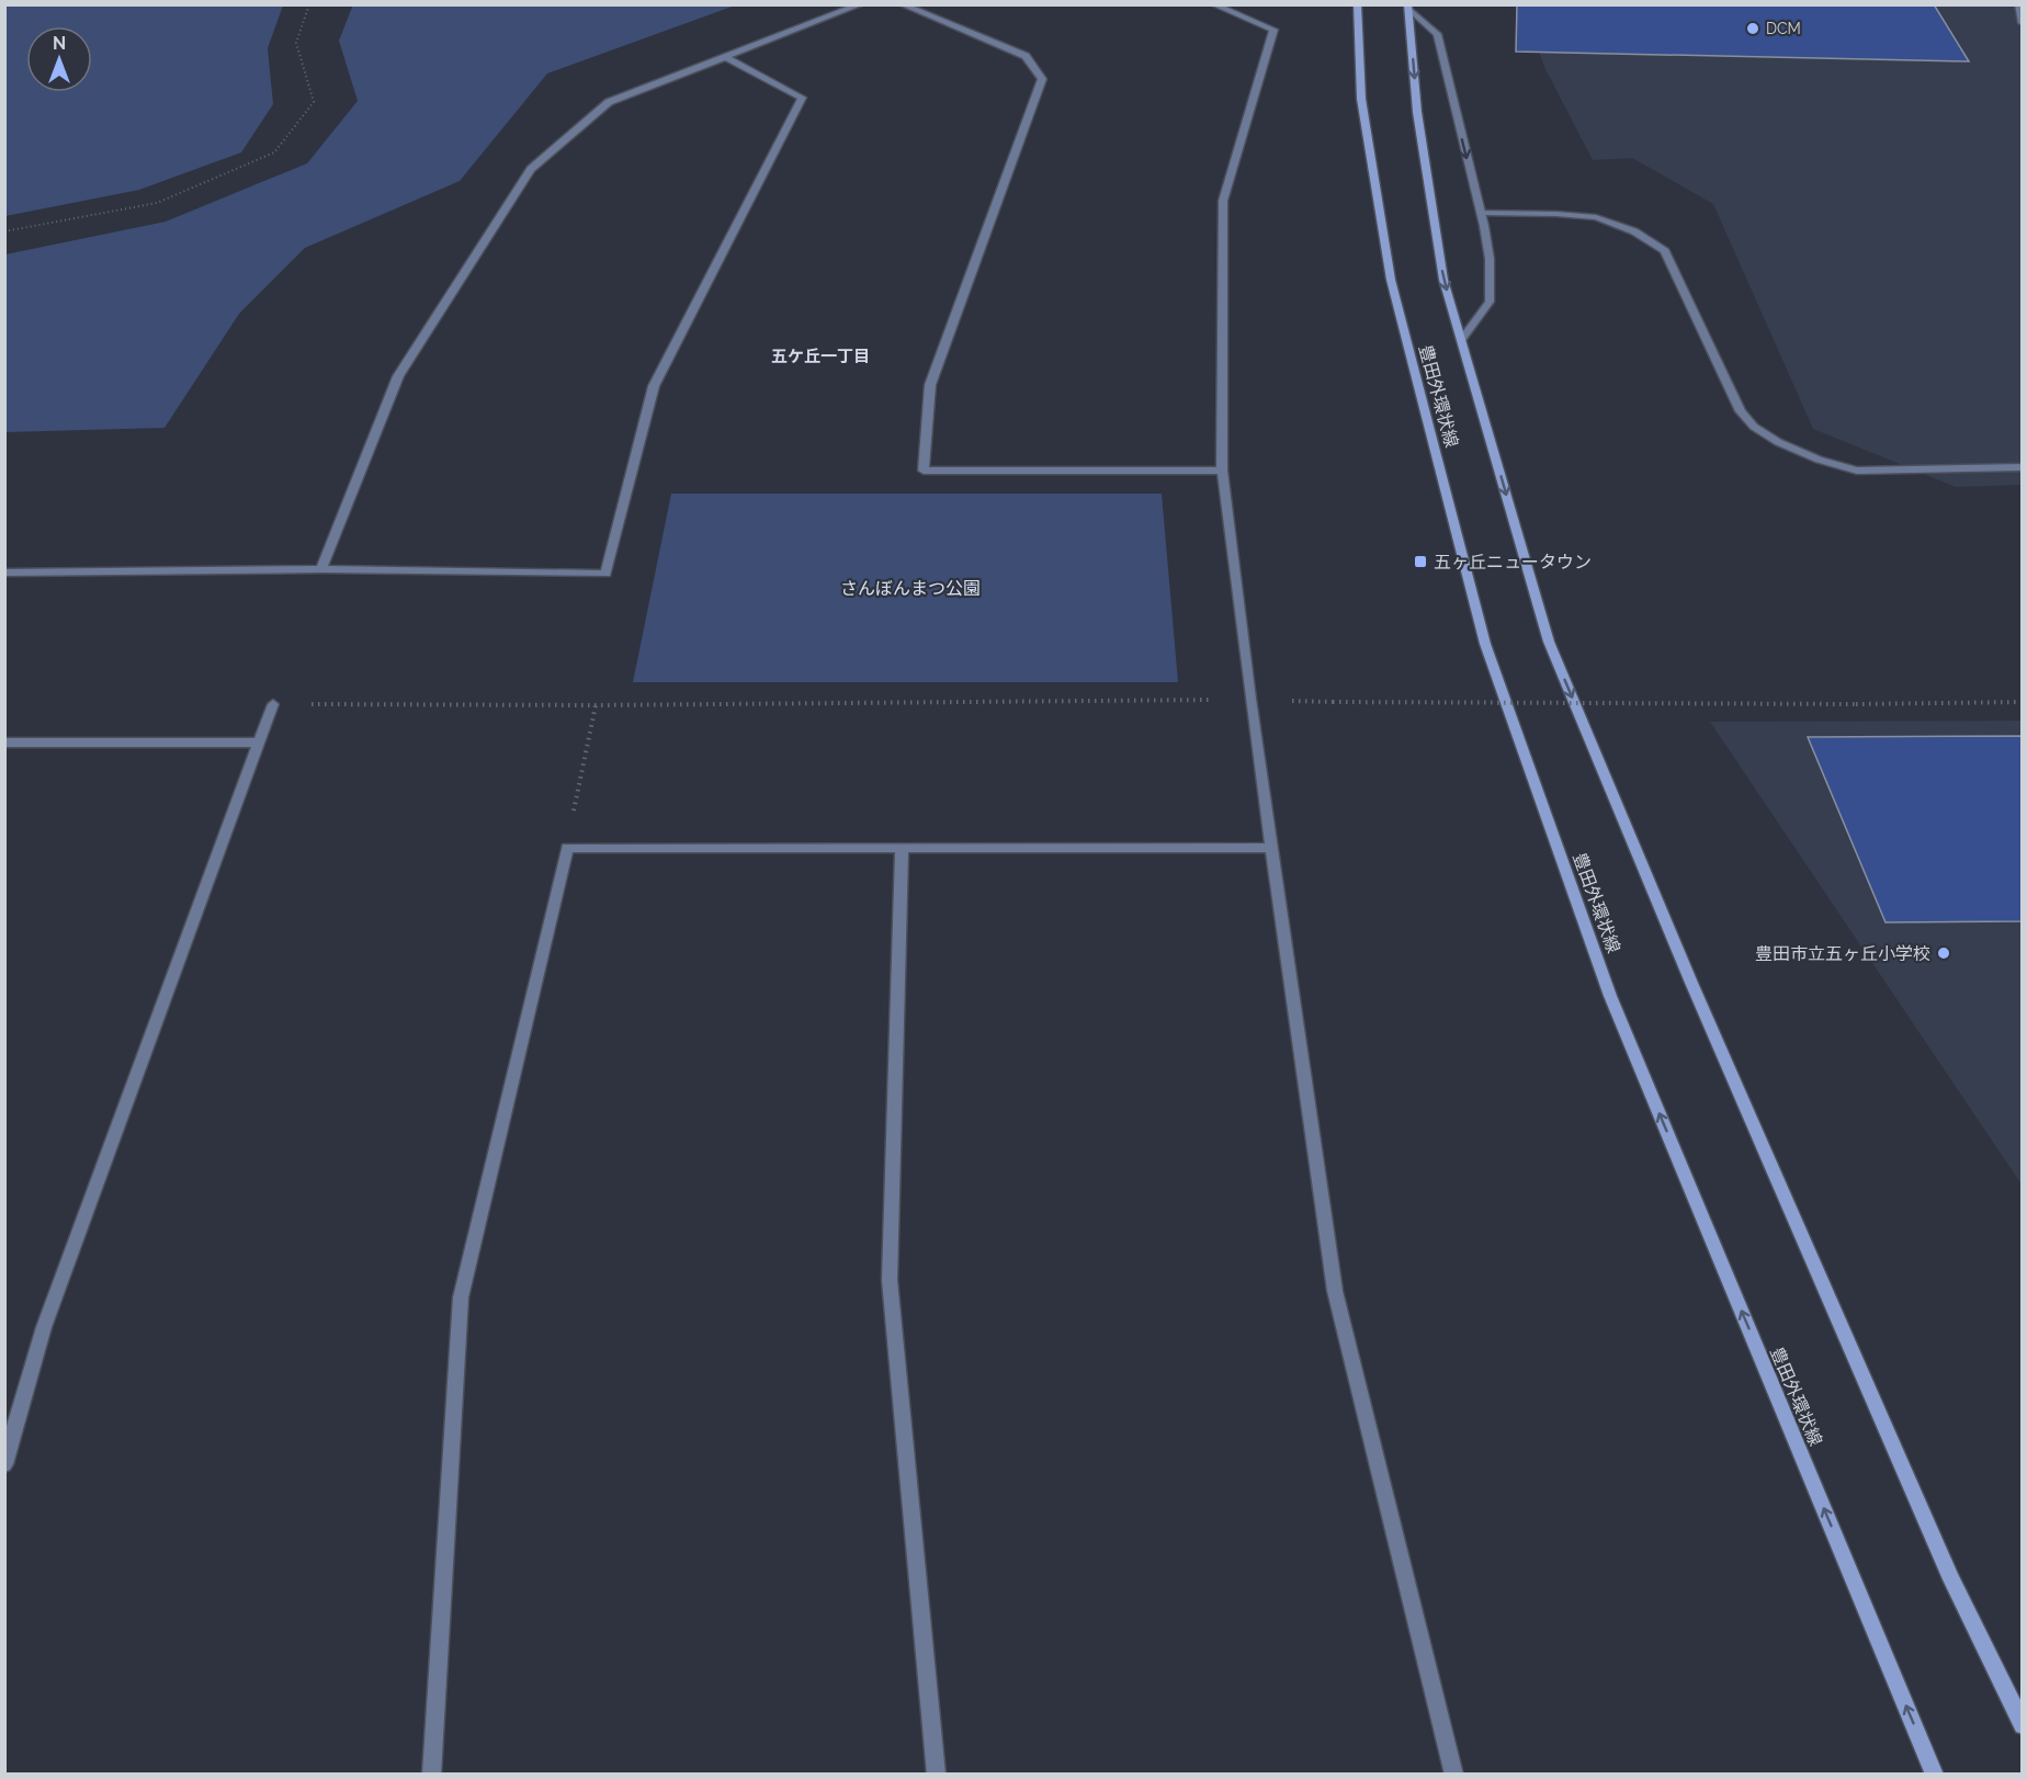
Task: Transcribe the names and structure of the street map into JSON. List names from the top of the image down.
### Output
{
  "streets": {
    "street": ["豊田外環状線"]
  },
  "districts": ["五ケ丘一丁目"],
  "parks": ["さんぼんまつ公園"],
  "places": {
    "other": ["DCM", "豊田市立五ヶ丘小学校"],
    "transit": ["五ヶ丘ニュータウン"]
  },
  "north": "top"
}
